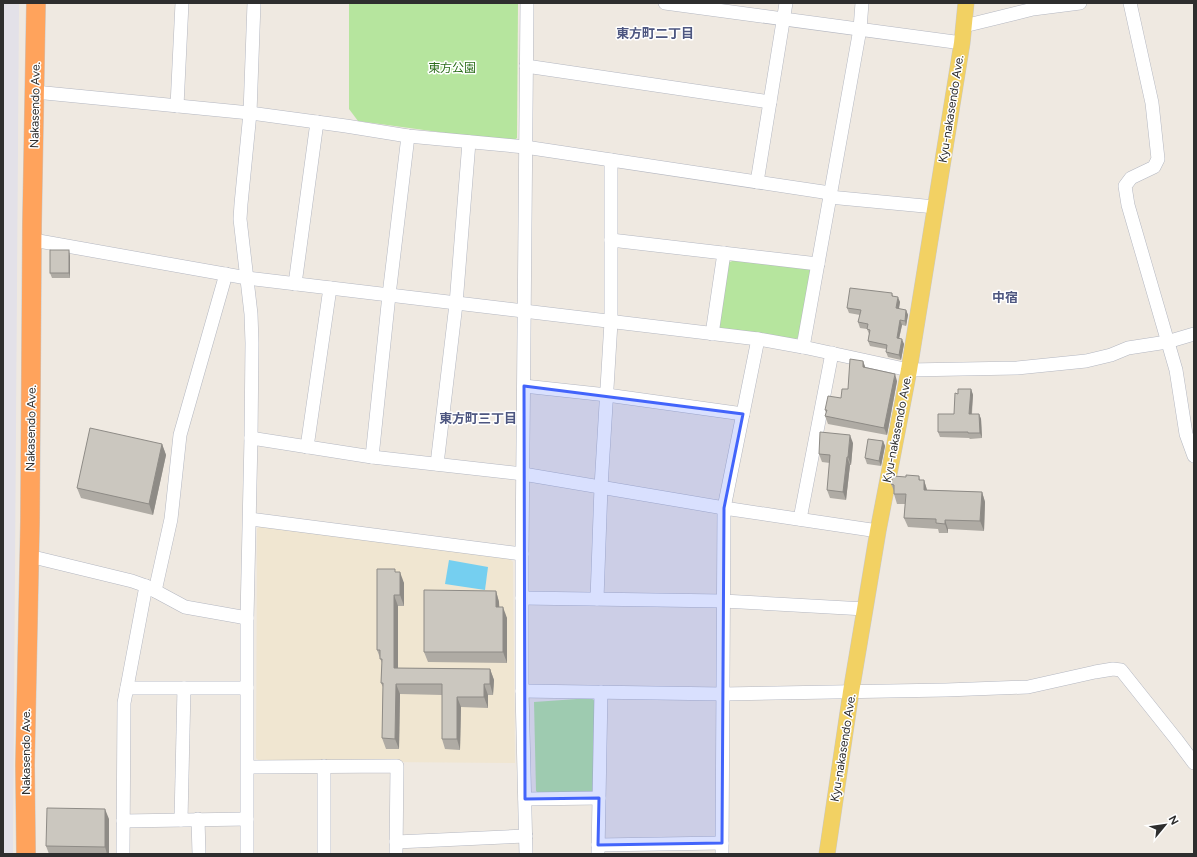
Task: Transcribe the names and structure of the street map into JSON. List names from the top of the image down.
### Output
{
  "streets": {
    "highway": ["Nakasendo Ave."],
    "main road": ["Kyu-nakasendo Ave."]
  },
  "districts": ["東方町二丁目", "中宿", "東方町三丁目"],
  "parks": ["東方公園"],
  "north": "top right"
}
